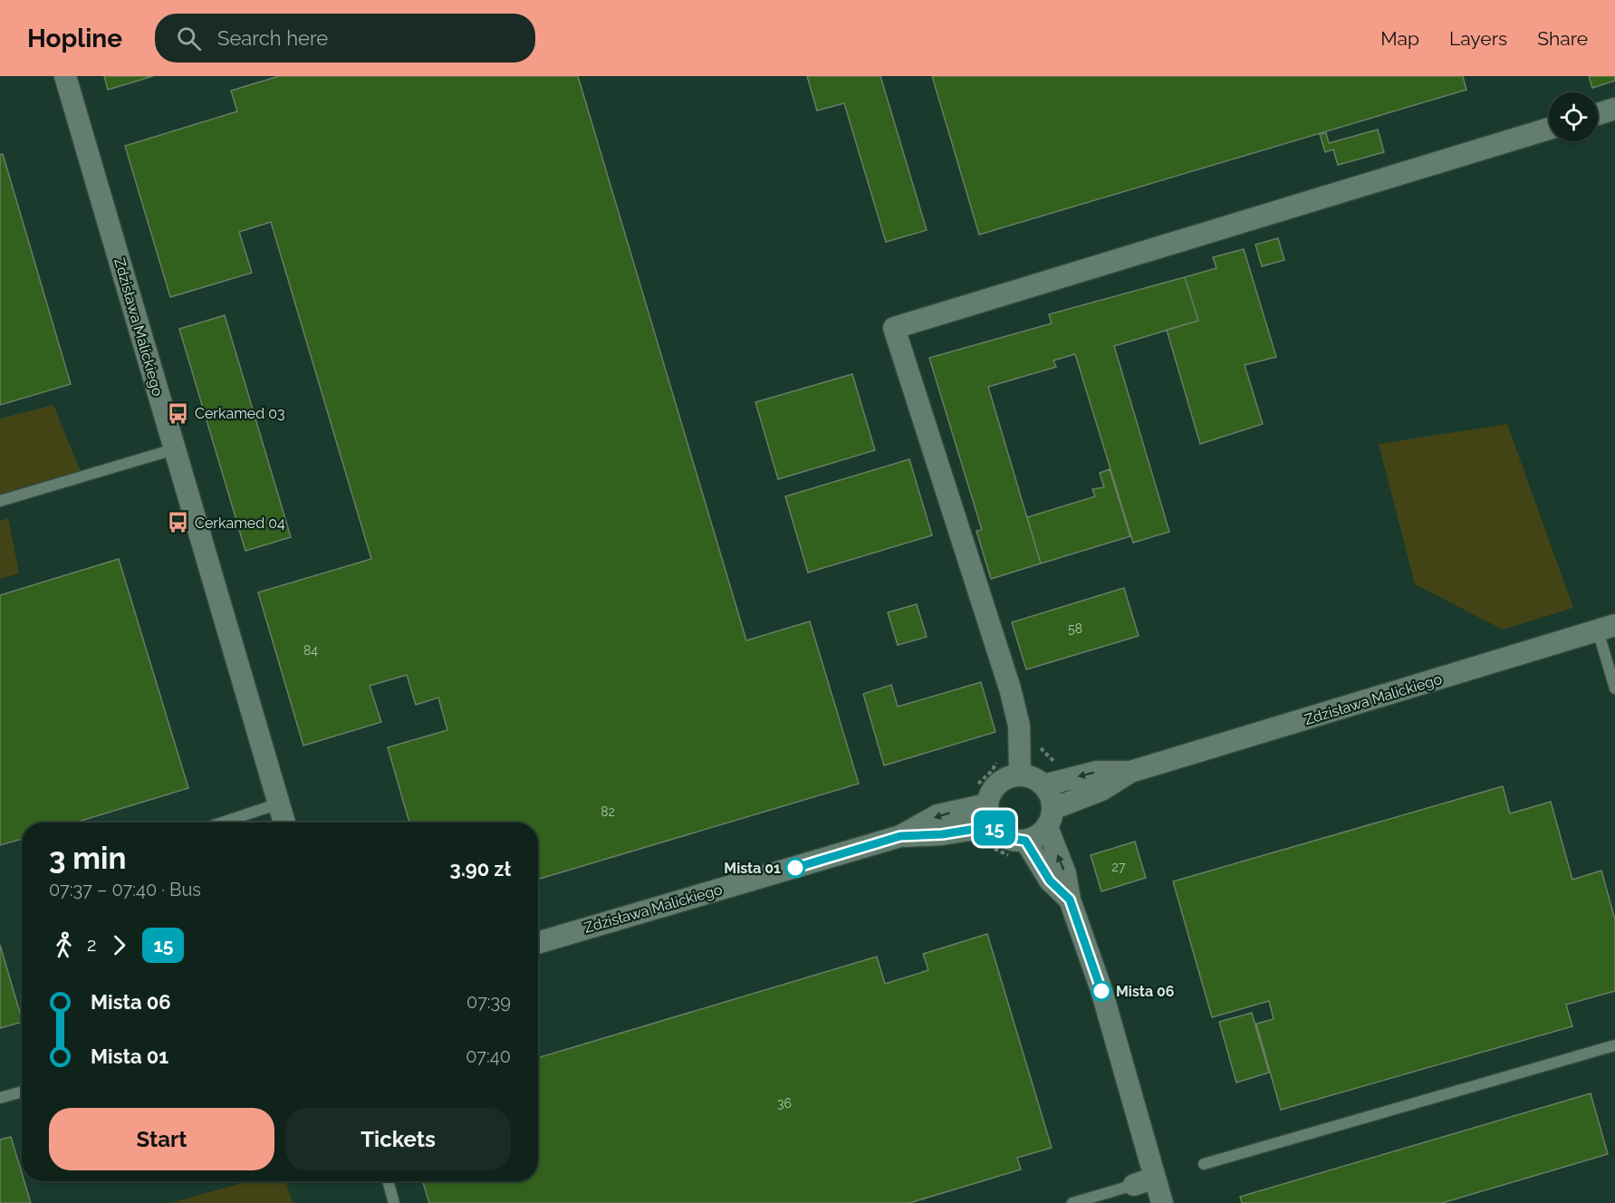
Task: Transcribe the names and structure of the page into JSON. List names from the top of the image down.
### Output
{
  "streets": {
    "street": ["Zdzisława Malickiego"]
  },
  "places": {
    "bus stop": ["Cerkamed 03", "Cerkamed 04"],
    "other": ["Mista 01", "Mista 06"]
  },
  "lines": ["bus line 15"],
  "house_numbers": [
    "58",
    "84",
    "82",
    "27",
    "36"
  ],
  "page": {
    "header": "Hopline",
    "search": "Search here",
    "nav": ["Map", "Layers", "Share"],
    "on_map": "15",
    "heading": ["3 min", "07:37 – 07:40 · Bus", "3.90 zł"],
    "legs": ["2", "15"],
    "list": [
      {
        "name": "Mista 06",
        "value": "07:39"
      },
      {
        "name": "Mista 01",
        "value": "07:40"
      }
    ],
    "buttons": ["Start", "Tickets"]
  }
}
